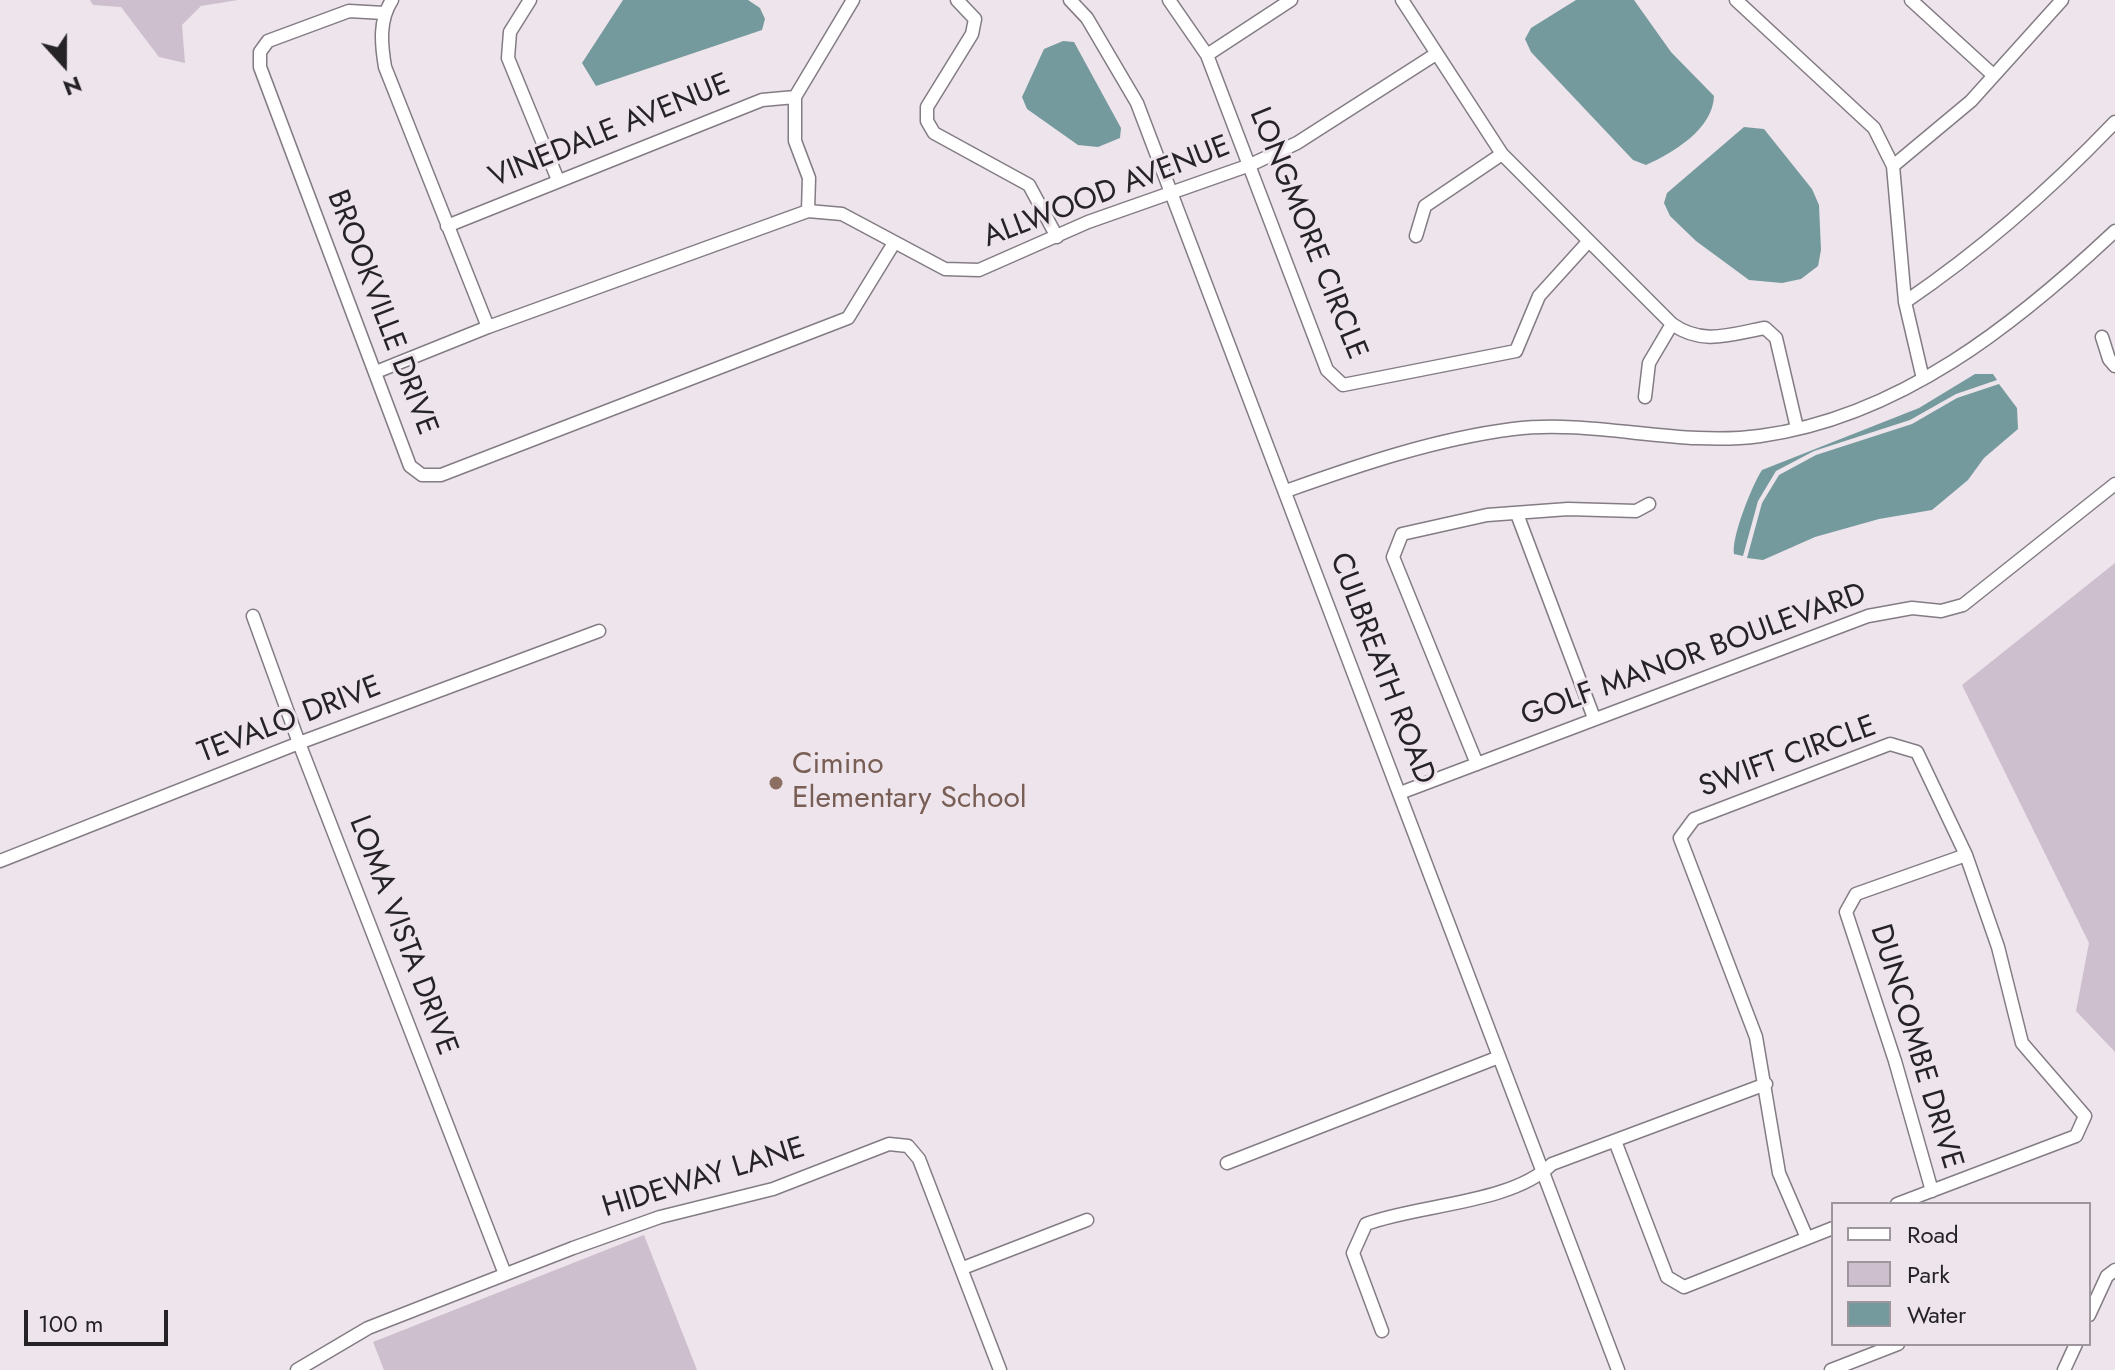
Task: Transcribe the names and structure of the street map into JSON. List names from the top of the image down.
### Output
{
  "streets": {
    "street": [
      "VINEDALE AVENUE",
      "ALLWOOD AVENUE",
      "LONGMORE CIRCLE",
      "BROOKVILLE DRIVE",
      "GOLF MANOR BOULEVARD",
      "CULBREATH ROAD",
      "TEVALO DRIVE",
      "SWIFT CIRCLE",
      "LOMA VISTA DRIVE",
      "DUNCOMBE DRIVE",
      "HIDEWAY LANE"
    ]
  },
  "crossings": [
    ["ALLWOOD AVENUE", "LONGMORE CIRCLE"],
    ["ALLWOOD AVENUE", "BROOKVILLE DRIVE"],
    ["ALLWOOD AVENUE", "CULBREATH ROAD"],
    ["GOLF MANOR BOULEVARD", "CULBREATH ROAD"],
    ["TEVALO DRIVE", "LOMA VISTA DRIVE"],
    ["SWIFT CIRCLE", "DUNCOMBE DRIVE"],
    ["LOMA VISTA DRIVE", "HIDEWAY LANE"]
  ],
  "places": ["Cimino Elementary School"],
  "legend": ["Road", "Park", "Water"],
  "scale_bar": "100 m",
  "north": "bottom"
}
